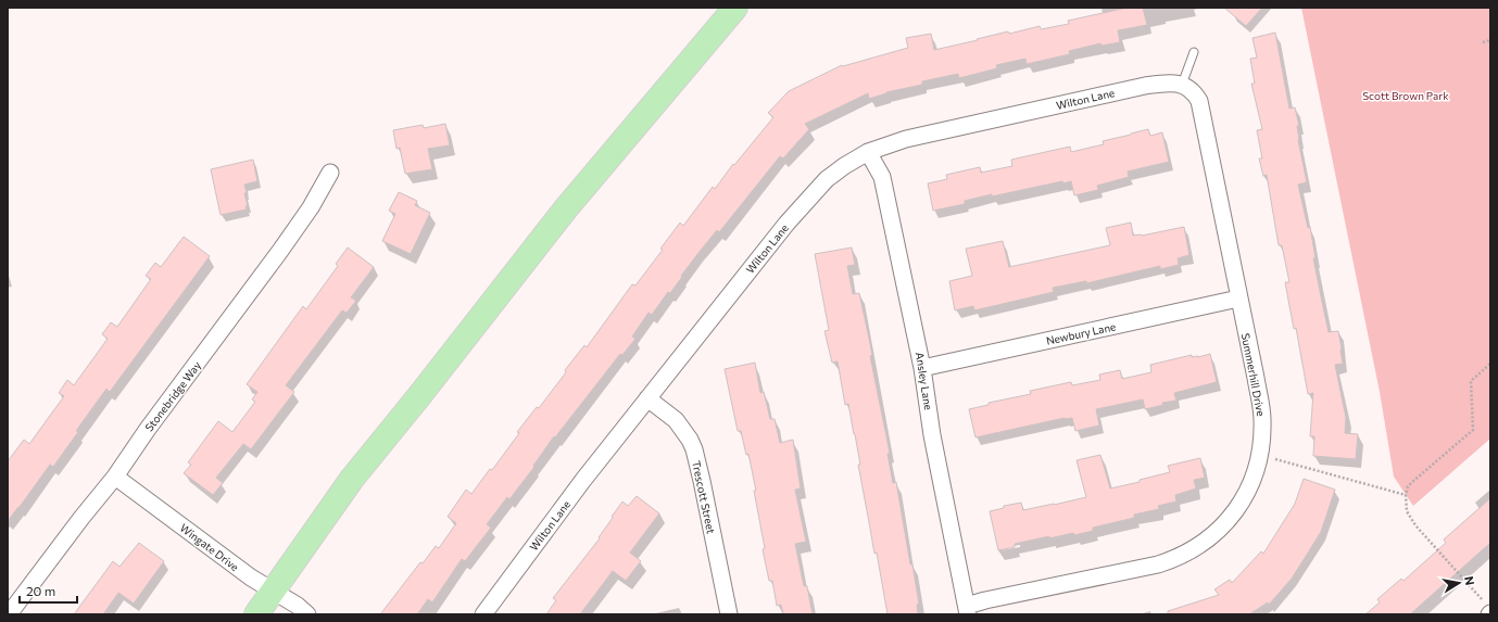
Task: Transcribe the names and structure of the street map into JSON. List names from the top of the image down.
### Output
{
  "streets": {
    "street": [
      "Wilton Lane",
      "Newbury Lane",
      "Summerhill Drive",
      "Ansley Lane",
      "Stonebridge Way",
      "Trescott Street",
      "Wingate Drive"
    ]
  },
  "crossings": [
    ["Wilton Lane", "Summerhill Drive"],
    ["Wilton Lane", "Ansley Lane"],
    ["Wilton Lane", "Trescott Street"],
    ["Newbury Lane", "Summerhill Drive"],
    ["Newbury Lane", "Ansley Lane"],
    ["Summerhill Drive", "Ansley Lane"],
    ["Stonebridge Way", "Wingate Drive"]
  ],
  "parks": ["Scott Brown Park"],
  "scale_bar": "20 m",
  "north": "right"
}
